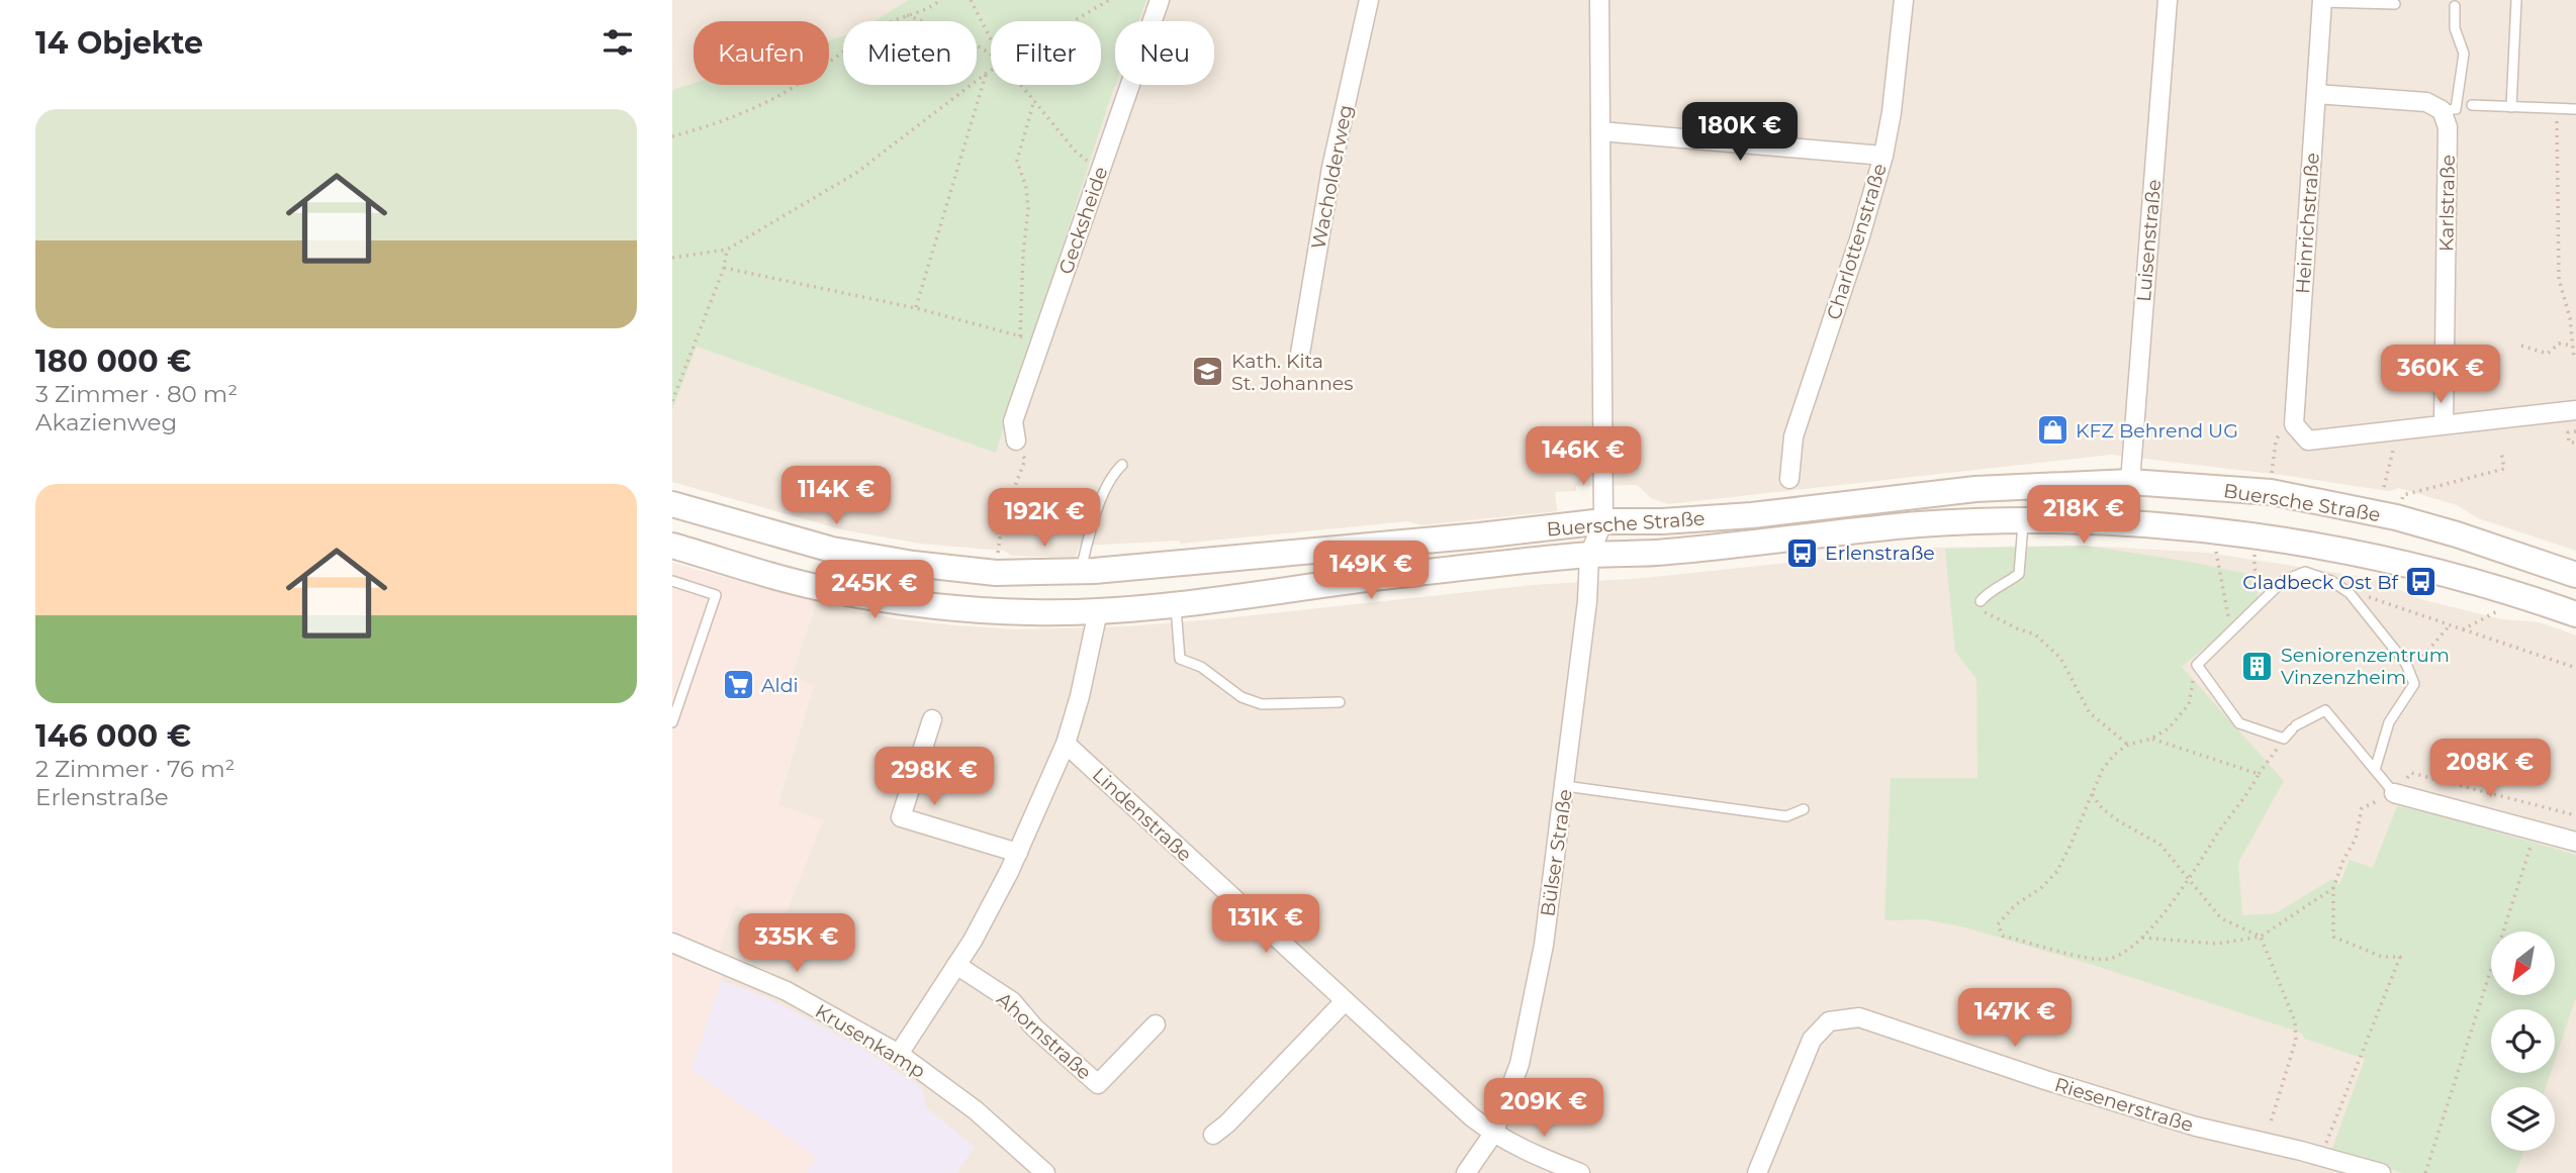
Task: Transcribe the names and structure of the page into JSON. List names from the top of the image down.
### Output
{
  "streets": {
    "main road": ["Buersche Straße"],
    "street": [
      "Wacholderweg",
      "Karlstraße",
      "Gecksheide",
      "Heinrichstraße",
      "Luisenstraße",
      "Charlottenstraße",
      "Lindenstraße",
      "Bülser Straße",
      "Ahornstraße",
      "Krusenkamp",
      "Riesenerstraße"
    ]
  },
  "crossings": [
    ["Luisenstraße", "Buersche Straße"],
    ["Buersche Straße", "Bülser Straße"],
    ["Lindenstraße", "Bülser Straße"]
  ],
  "places": {
    "school or university": ["Kath. Kita St. Johannes"],
    "shop": ["KFZ Behrend UG"],
    "bus stop": ["Erlenstraße", "Gladbeck Ost Bf"],
    "building": ["Seniorenzentrum Vinzenzheim"],
    "supermarket": ["Aldi"]
  },
  "north": "bottom left",
  "page": {
    "heading": "14 Objekte",
    "chip": [
      "Kaufen",
      "Mieten",
      "Filter",
      "Neu"
    ],
    "list": [
      {
        "name": "180 000 €",
        "note": "3 Zimmer · 80 m² · Akazienweg"
      },
      {
        "name": "146 000 €",
        "note": "2 Zimmer · 76 m² · Erlenstraße"
      }
    ],
    "price": [
      "180K €",
      "360K €",
      "146K €",
      "114K €",
      "218K €",
      "192K €",
      "149K €",
      "245K €",
      "208K €",
      "298K €",
      "131K €",
      "335K €",
      "147K €",
      "209K €"
    ]
  }
}
